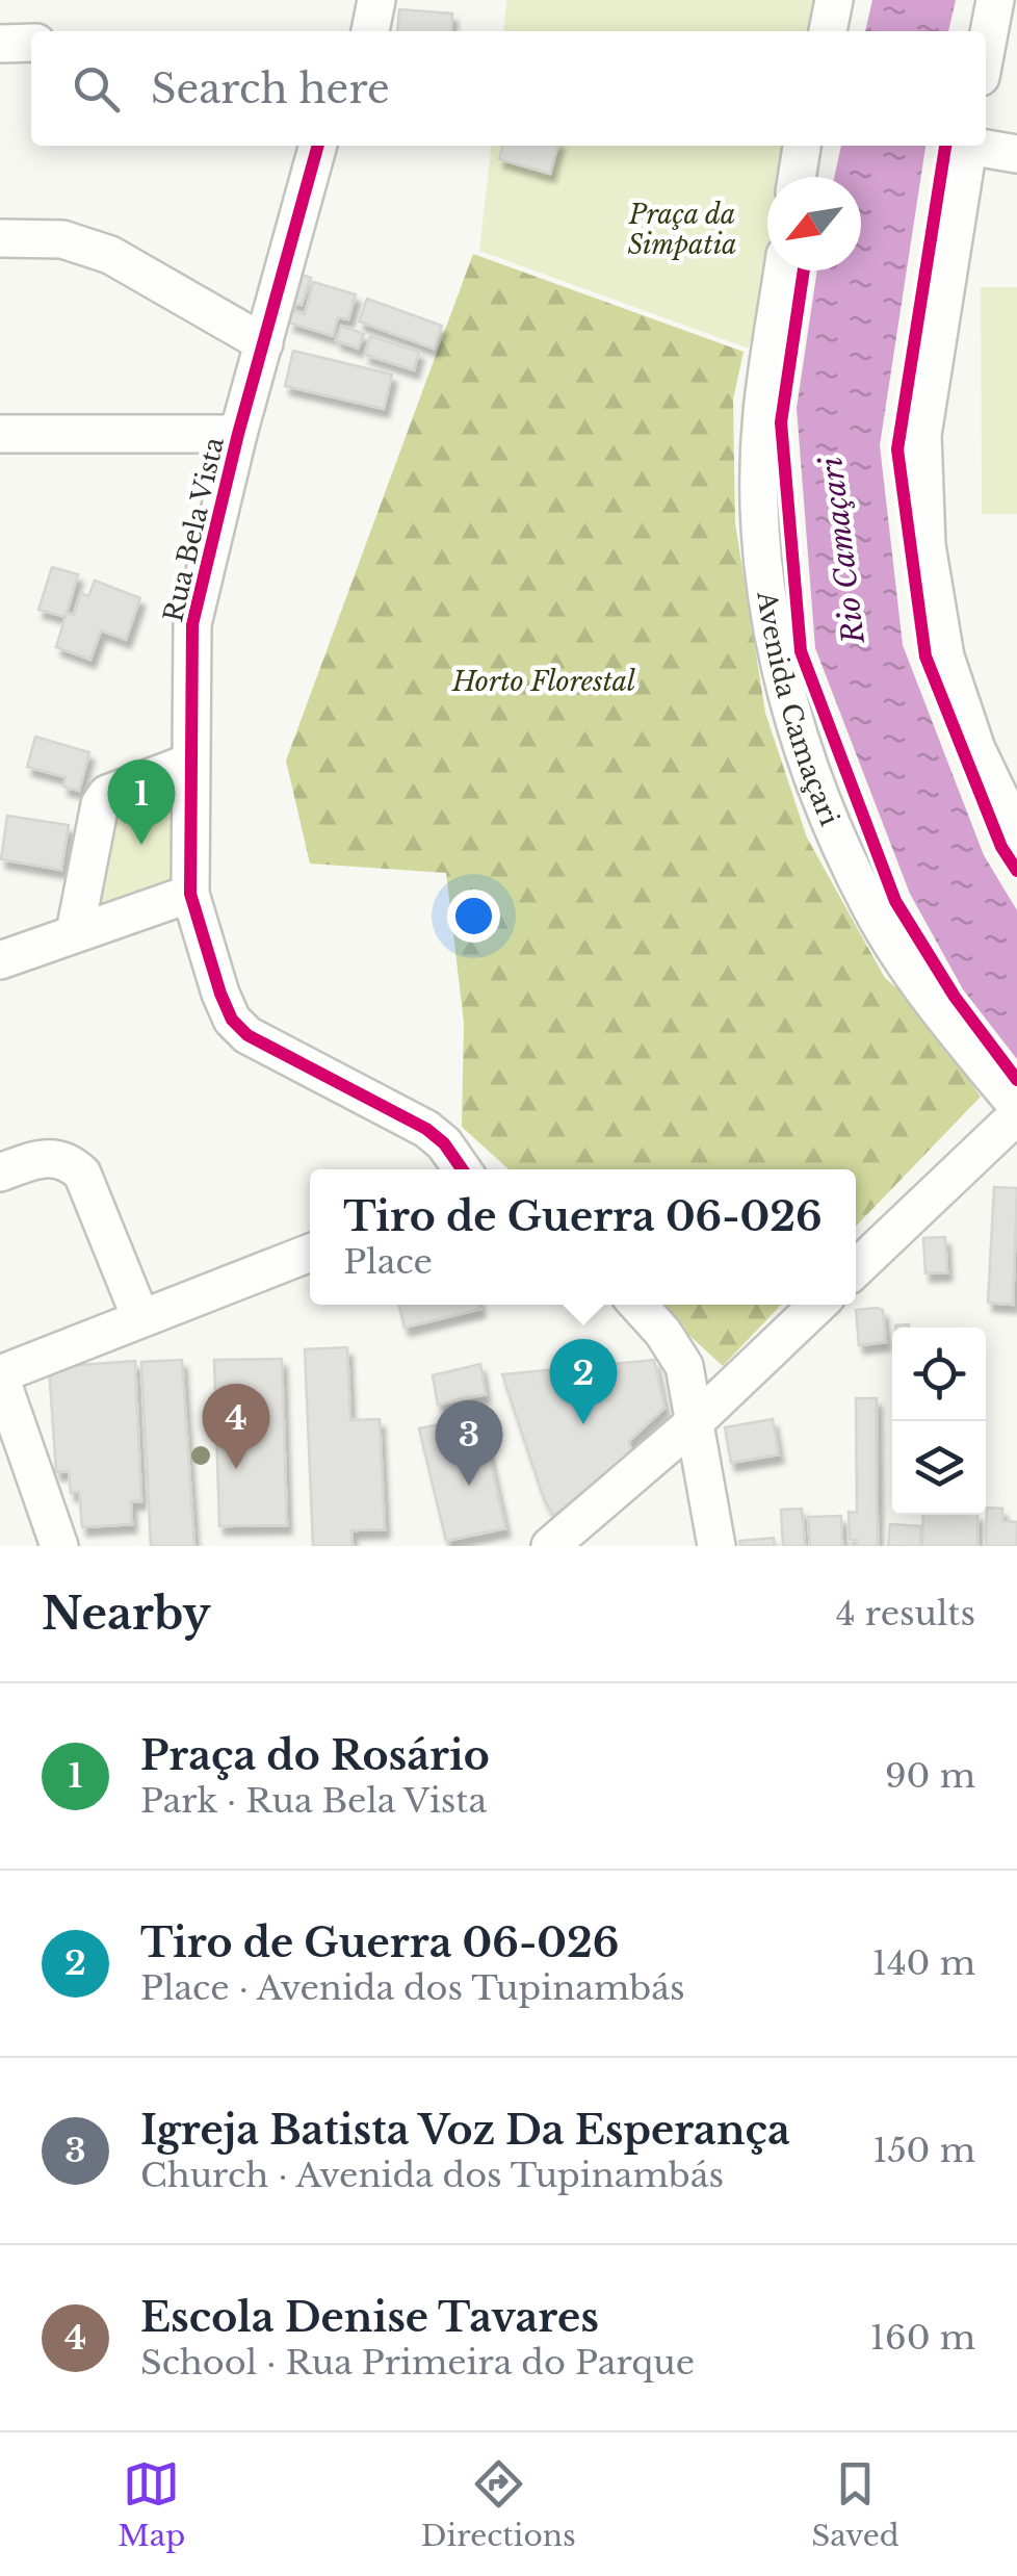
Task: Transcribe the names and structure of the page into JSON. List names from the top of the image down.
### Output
{
  "streets": {
    "street": ["Rua Bela Vista", "Avenida Camaçari"]
  },
  "water": ["Rio Camaçari"],
  "parks": ["Praça da Simpatia", "Horto Florestal"],
  "north": "bottom left",
  "page": {
    "search": "Search here",
    "pins": [
      "1",
      "2",
      "4",
      "3"
    ],
    "popup": ["Tiro de Guerra 06-026", "Place"],
    "heading": ["Nearby", "4 results"],
    "list": [
      {
        "mark": "1",
        "name": "Praça do Rosário",
        "note": "Park · Rua Bela Vista",
        "value": "90 m"
      },
      {
        "mark": "2",
        "name": "Tiro de Guerra 06-026",
        "note": "Place · Avenida dos Tupinambás",
        "value": "140 m"
      },
      {
        "mark": "3",
        "name": "Igreja Batista Voz Da Esperança",
        "note": "Church · Avenida dos Tupinambás",
        "value": "150 m"
      },
      {
        "mark": "4",
        "name": "Escola Denise Tavares",
        "note": "School · Rua Primeira do Parque",
        "value": "160 m"
      }
    ],
    "nav": ["Map", "Directions", "Saved"]
  }
}
